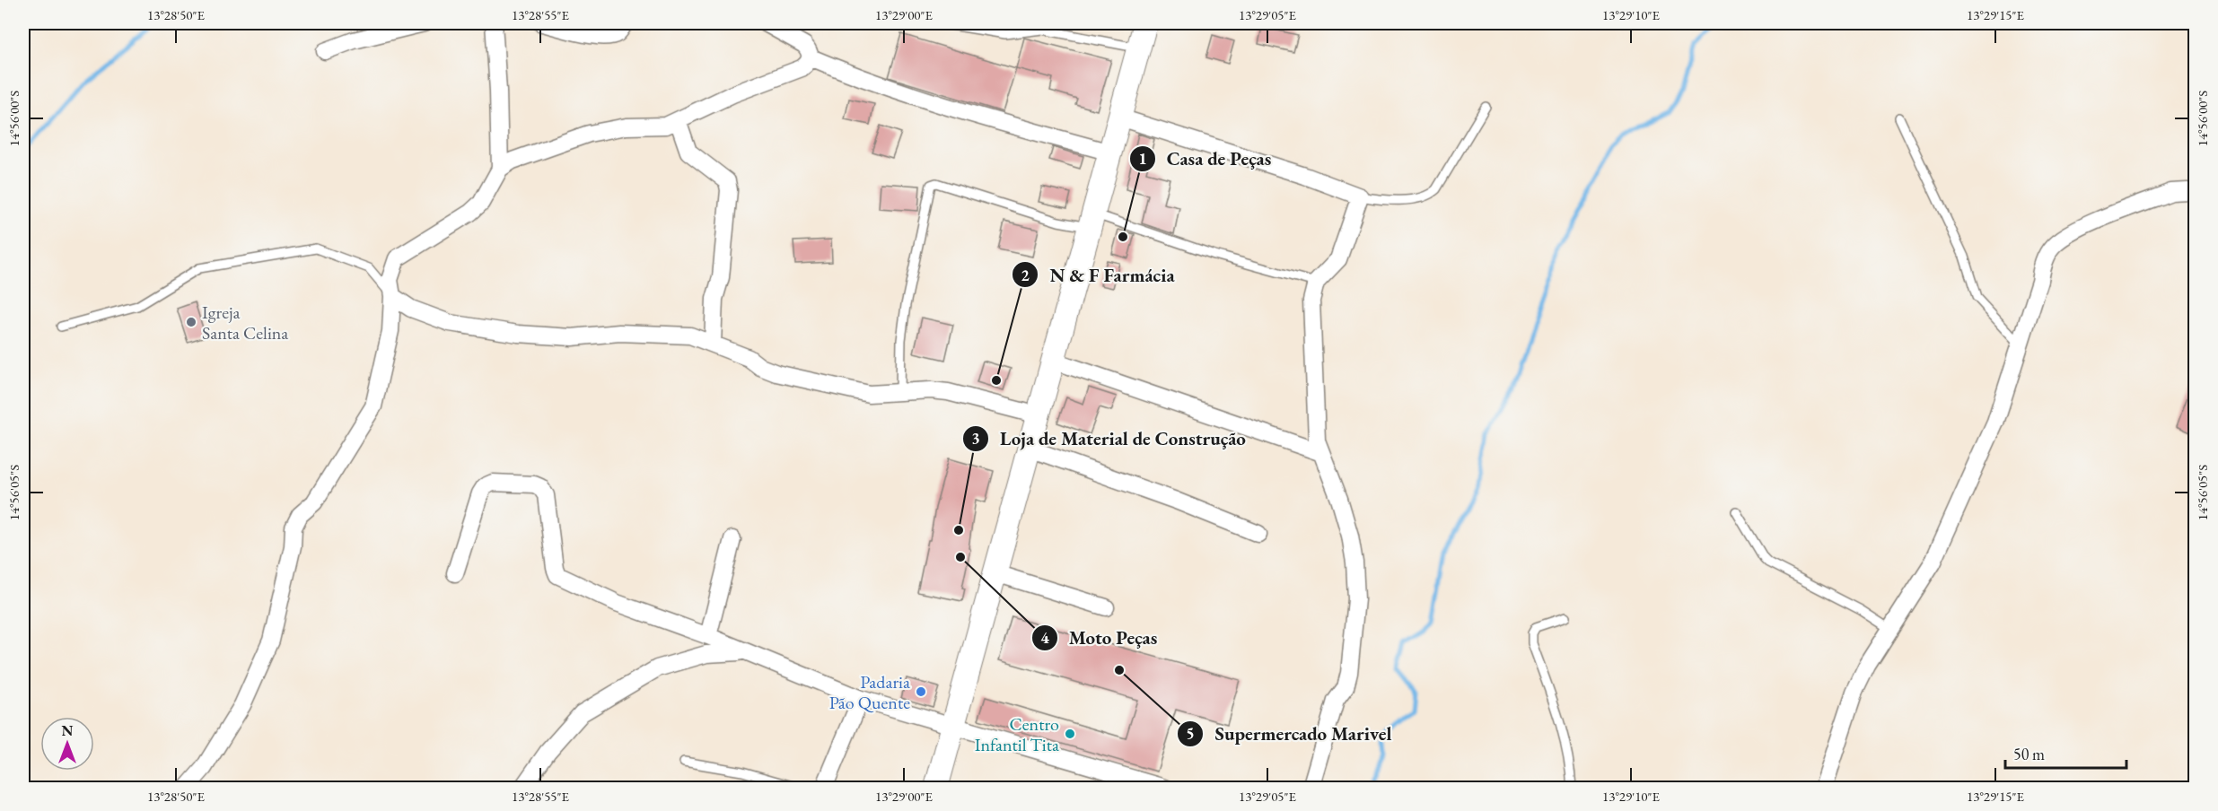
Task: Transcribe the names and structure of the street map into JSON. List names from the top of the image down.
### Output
{
  "places": [
    "Casa de Peças",
    "Igreja Santa Celina",
    "N & F Farmácia",
    "Loja de Material de Construção",
    "Moto Peças",
    "Supermercado Marivel",
    "Padaria Pão Quente",
    "Centro Infantil Tita"
  ],
  "scale_bar": "50 m",
  "north": "top",
  "coordinates": [
    "13°28'50\"E",
    "13°28'55\"E",
    "13°29'00\"E",
    "13°29'05\"E",
    "13°29'10\"E",
    "13°29'15\"E",
    "14°56'00\"S",
    "14°56'05\"S"
  ]
}
